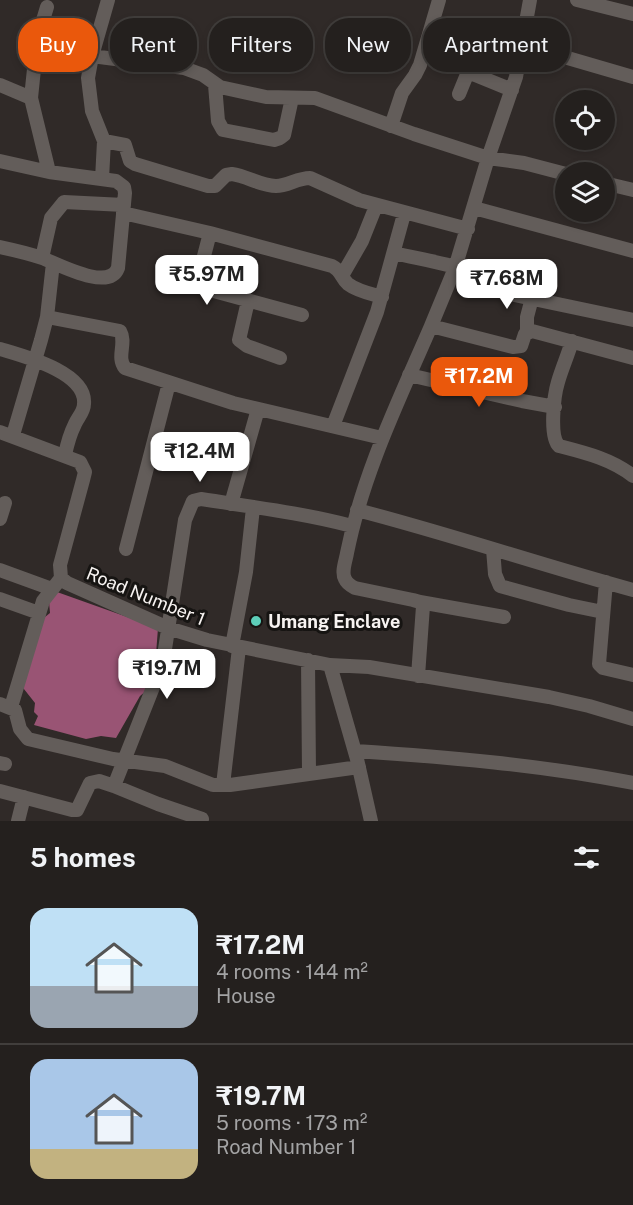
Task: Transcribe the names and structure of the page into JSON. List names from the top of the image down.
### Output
{
  "streets": {
    "street": ["Road Number 1"]
  },
  "places": ["Umang Enclave"],
  "page": {
    "chip": [
      "Buy",
      "Rent",
      "Filters",
      "New",
      "Apartment"
    ],
    "price": [
      "₹5.97M",
      "₹7.68M",
      "₹17.2M",
      "₹12.4M",
      "₹19.7M"
    ],
    "heading": "5 homes",
    "list": [
      {
        "name": "₹17.2M",
        "note": "4 rooms · 144 m² · House"
      },
      {
        "name": "₹19.7M",
        "note": "5 rooms · 173 m² · Road Number 1"
      }
    ]
  }
}
